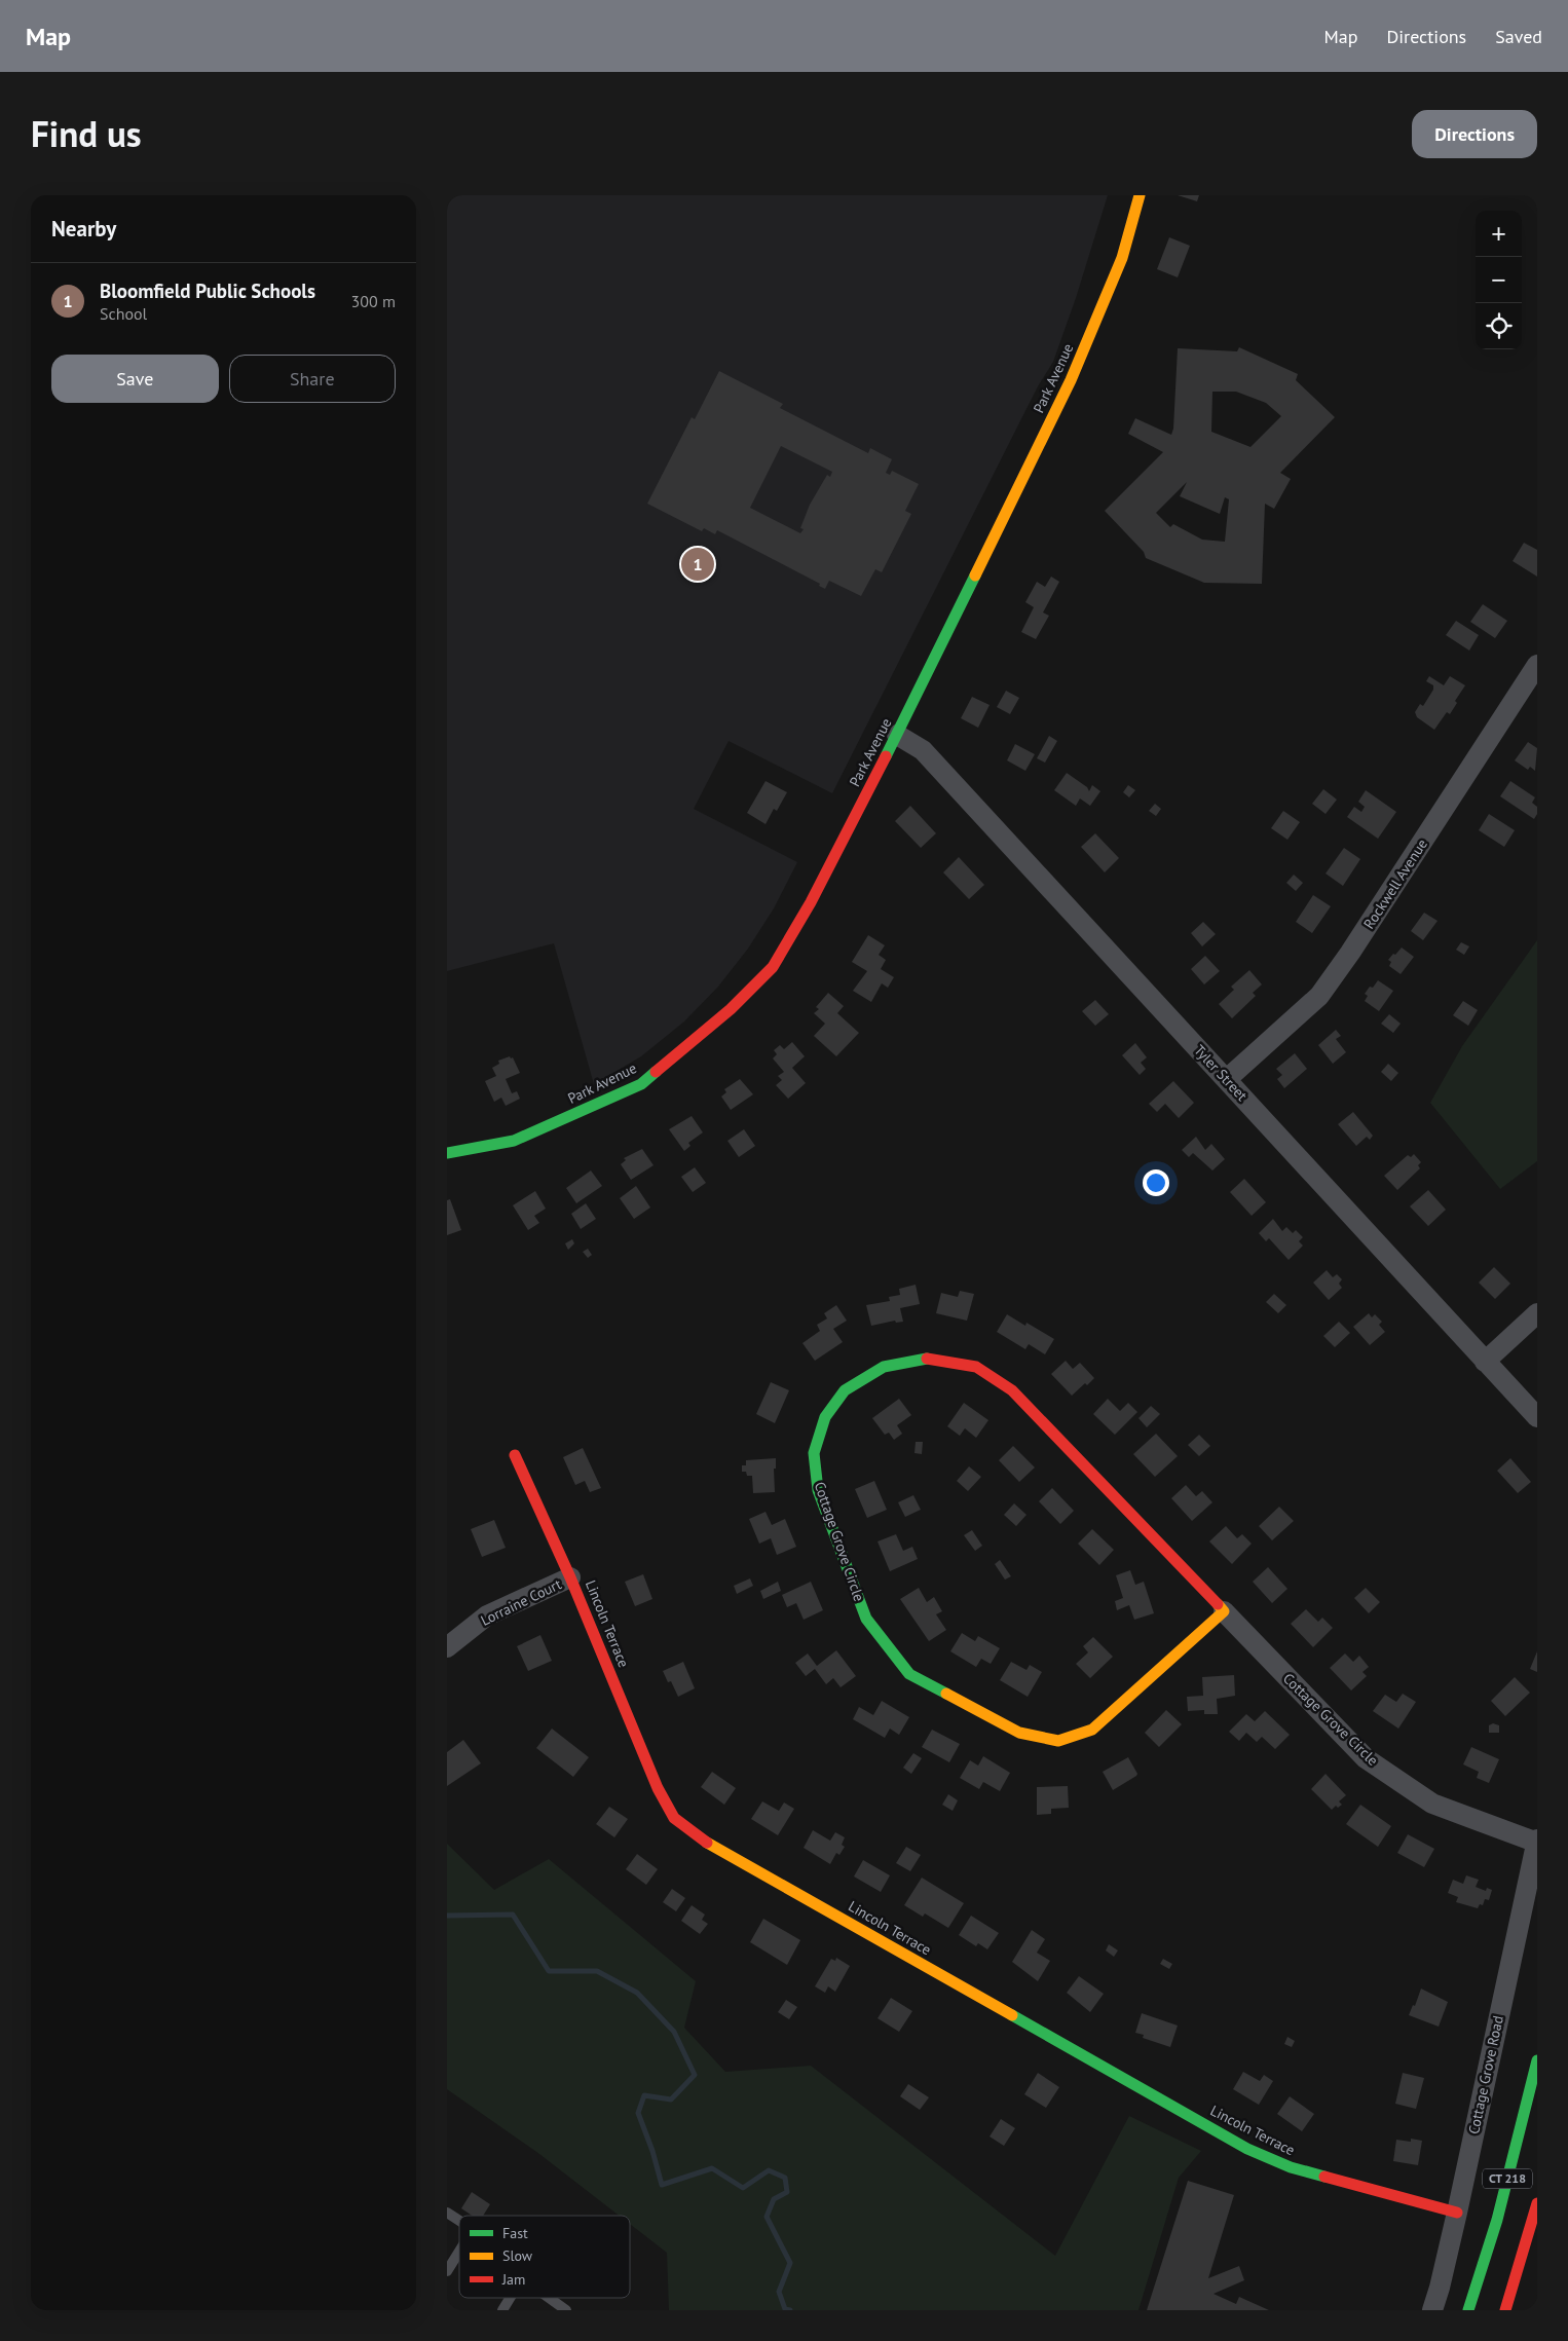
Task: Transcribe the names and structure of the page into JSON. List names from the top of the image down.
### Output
{
  "streets": {
    "street": [
      "Park Avenue",
      "Rockwell Avenue",
      "Tyler Street",
      "Cottage Grove Circle",
      "Lorraine Court",
      "Lincoln Terrace",
      "Cottage Grove Road",
      "CT 218"
    ]
  },
  "crossings": [
    ["Park Avenue", "Tyler Street"],
    ["Rockwell Avenue", "Tyler Street"],
    ["Cottage Grove Circle", "Cottage Grove Road"],
    ["Lorraine Court", "Lincoln Terrace"],
    ["Lincoln Terrace", "Cottage Grove Road"]
  ],
  "legend": ["Fast", "Slow", "Jam"],
  "page": {
    "header": "Map",
    "nav": ["Map", "Directions", "Saved"],
    "title": "Find us",
    "buttons": [
      "Directions",
      ["Save", "Share"]
    ],
    "heading": "Nearby",
    "map_buttons": ["+", "−"],
    "list": [
      {
        "mark": "1",
        "name": "Bloomfield Public Schools",
        "note": "School",
        "value": "300 m"
      }
    ],
    "pins": "1"
  }
}
